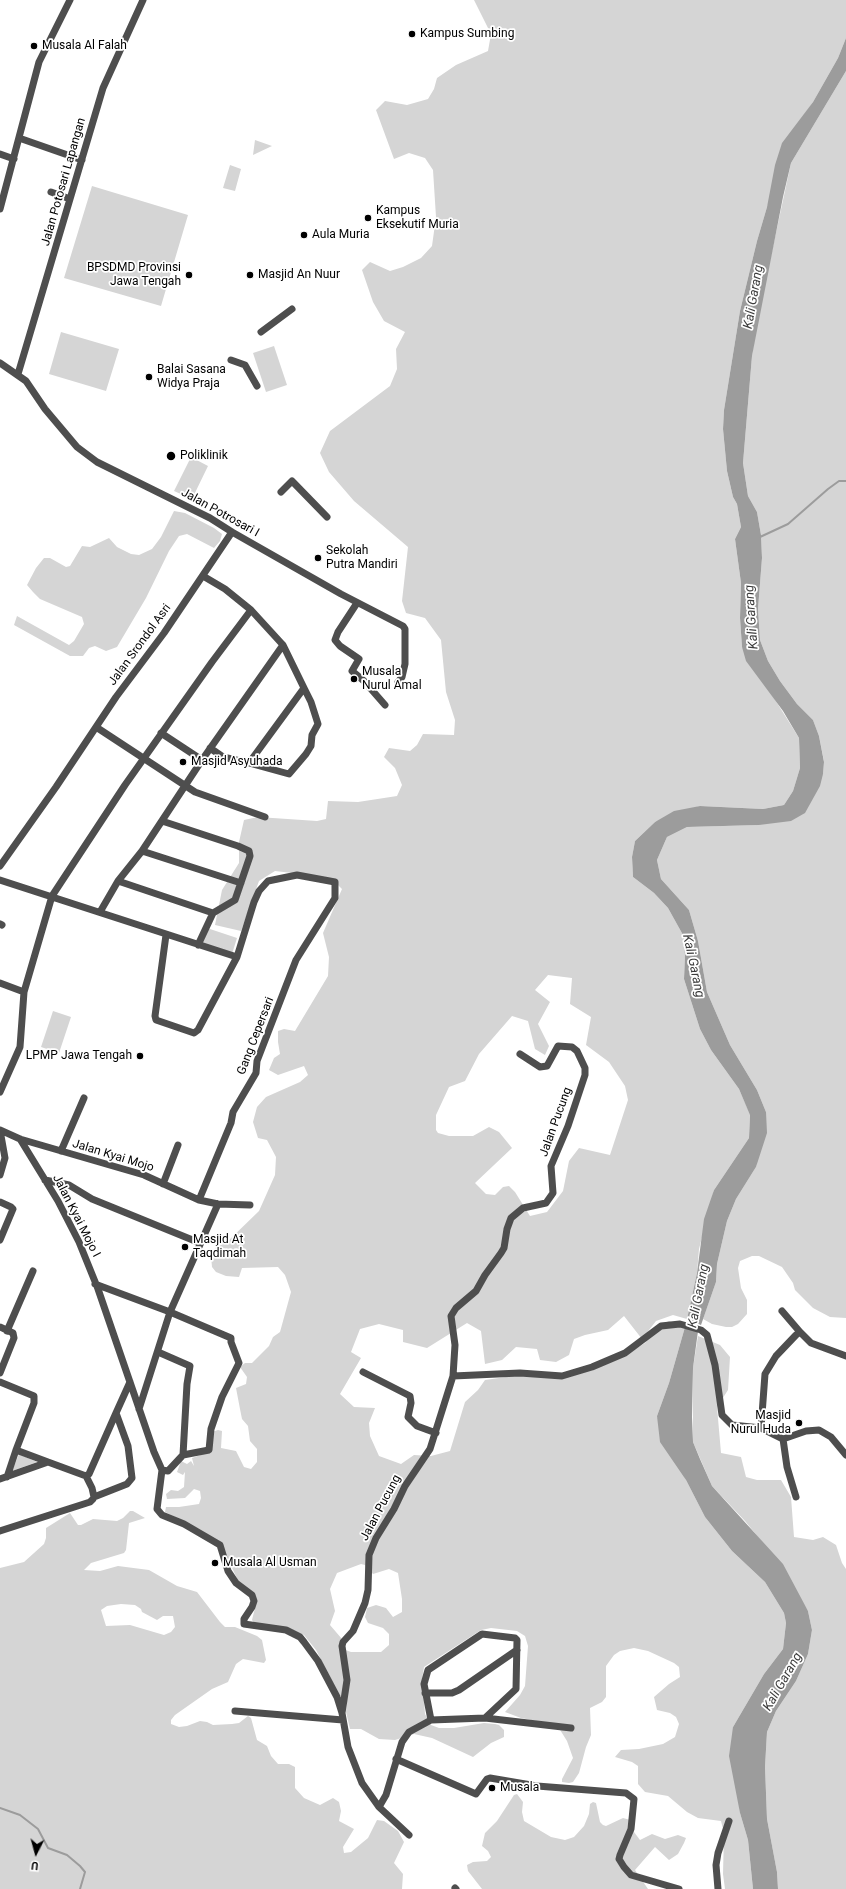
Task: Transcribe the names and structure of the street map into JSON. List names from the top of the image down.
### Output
{
  "streets": {
    "street": [
      "Jalan Potosari Lapangan",
      "Jalan Potrosari I",
      "Jalan Srondol Asri",
      "Gang Cepersari",
      "Jalan Pucung",
      "Jalan Kyai Mojo",
      "Jalan Kyai Mojo I"
    ]
  },
  "crossings": [
    ["Jalan Potosari Lapangan", "Jalan Potrosari I"],
    ["Jalan Potrosari I", "Jalan Srondol Asri"],
    ["Gang Cepersari", "Jalan Kyai Mojo"],
    ["Jalan Pucung", "Jalan Kyai Mojo I"],
    ["Jalan Kyai Mojo", "Jalan Kyai Mojo I"]
  ],
  "water": ["Kali Garang"],
  "places": [
    "Kampus Sumbing",
    "Musala Al Falah",
    "Kampus Eksekutif Muria",
    "Aula Muria",
    "BPSDMD Provinsi Jawa Tengah",
    "Masjid An Nuur",
    "Balai Sasana Widya Praja",
    "Poliklinik",
    "Sekolah Putra Mandiri",
    "Musala Nurul Amal",
    "Masjid Asyuhada",
    "LPMP Jawa Tengah",
    "Masjid At Taqdimah",
    "Masjid Nurul Huda",
    "Musala Al Usman",
    "Musala"
  ],
  "north": "bottom"
}
